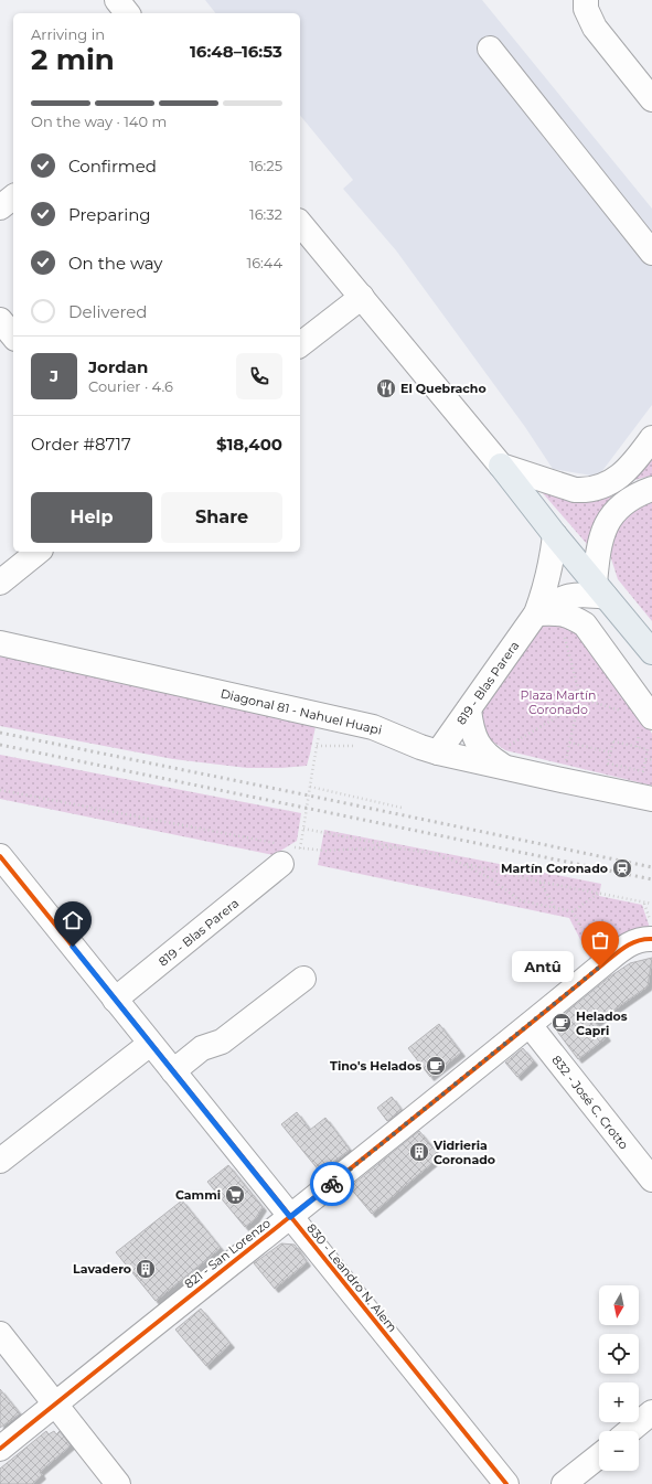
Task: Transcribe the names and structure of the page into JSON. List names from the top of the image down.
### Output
{
  "streets": {
    "street": [
      "819 - Blas Parera",
      "Diagonal 81 - Nahuel Huapi",
      "832 - José C. Crotto",
      "821 - San Lorenzo",
      "830 - Leandro N. Alem"
    ]
  },
  "crossings": [
    ["819 - Blas Parera", "Diagonal 81 - Nahuel Huapi"],
    ["819 - Blas Parera", "830 - Leandro N. Alem"],
    ["832 - José C. Crotto", "821 - San Lorenzo"],
    ["821 - San Lorenzo", "830 - Leandro N. Alem"]
  ],
  "parks": ["Plaza Martín Coronado"],
  "places": {
    "restaurant": ["El Quebracho"],
    "station": ["Martín Coronado"],
    "other": ["Antû"],
    "cafe": ["Helados Capri", "Tino's Helados"],
    "building": ["Vidrieria Coronado", "Lavadero"],
    "supermarket": ["Cammi"]
  },
  "north": "bottom",
  "page": {
    "heading": ["2 min", "Arriving in", "16:48–16:53"],
    "panel": [
      "Jordan",
      "Courier · 4.6",
      "Order #8717",
      "$18,400"
    ],
    "bar": "On the way · 140 m",
    "list": [
      ["Confirmed", "16:25"],
      ["Preparing", "16:32"],
      ["On the way", "16:44"],
      "Delivered"
    ],
    "round": "J",
    "buttons": ["Help", "Share"],
    "bubble": "Antû",
    "map_buttons": ["+", "−"]
  }
}
